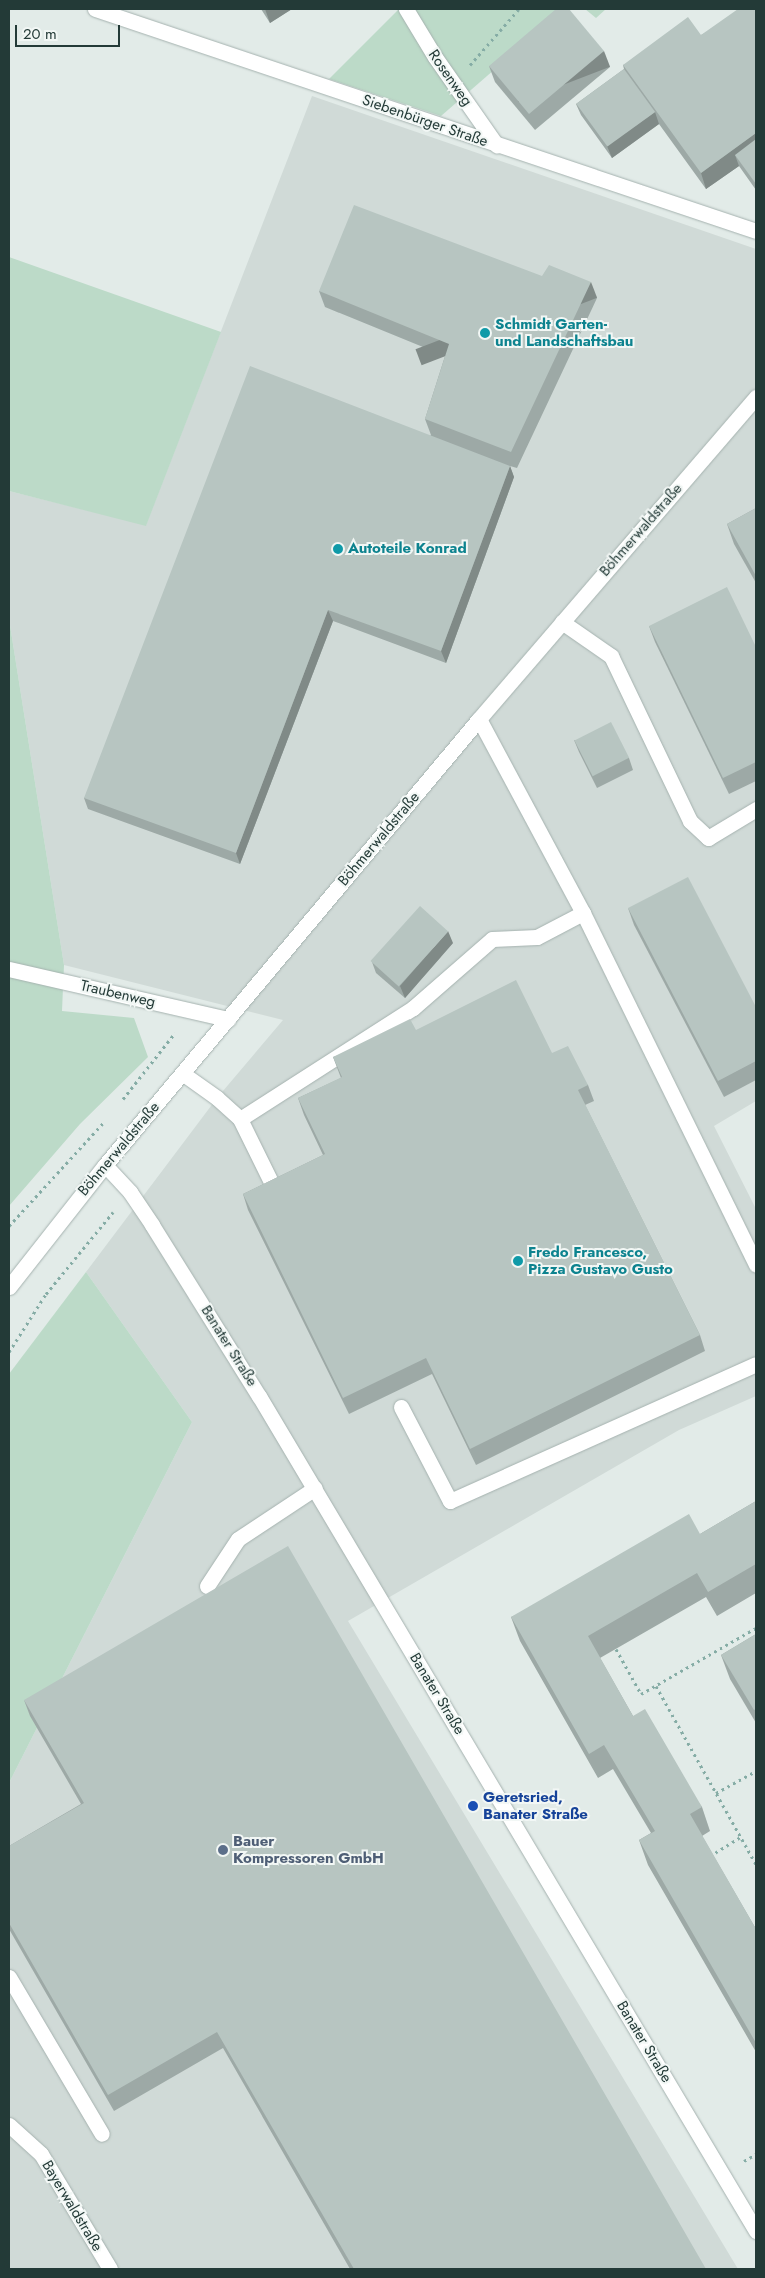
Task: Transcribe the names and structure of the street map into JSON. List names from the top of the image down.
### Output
{
  "streets": {
    "street": [
      "Rosenweg",
      "Siebenbürger Straße",
      "Böhmerwaldstraße",
      "Traubenweg",
      "Banater Straße",
      "Bayerwaldstraße"
    ]
  },
  "crossings": [
    ["Rosenweg", "Siebenbürger Straße"],
    ["Böhmerwaldstraße", "Traubenweg"],
    ["Böhmerwaldstraße", "Banater Straße"]
  ],
  "places": [
    "Schmidt Garten- und Landschaftsbau",
    "Autoteile Konrad",
    "Fredo Francesco, Pizza Gustavo Gusto",
    "Geretsried, Banater Straße",
    "Bauer Kompressoren GmbH"
  ],
  "scale_bar": "20 m"
}
